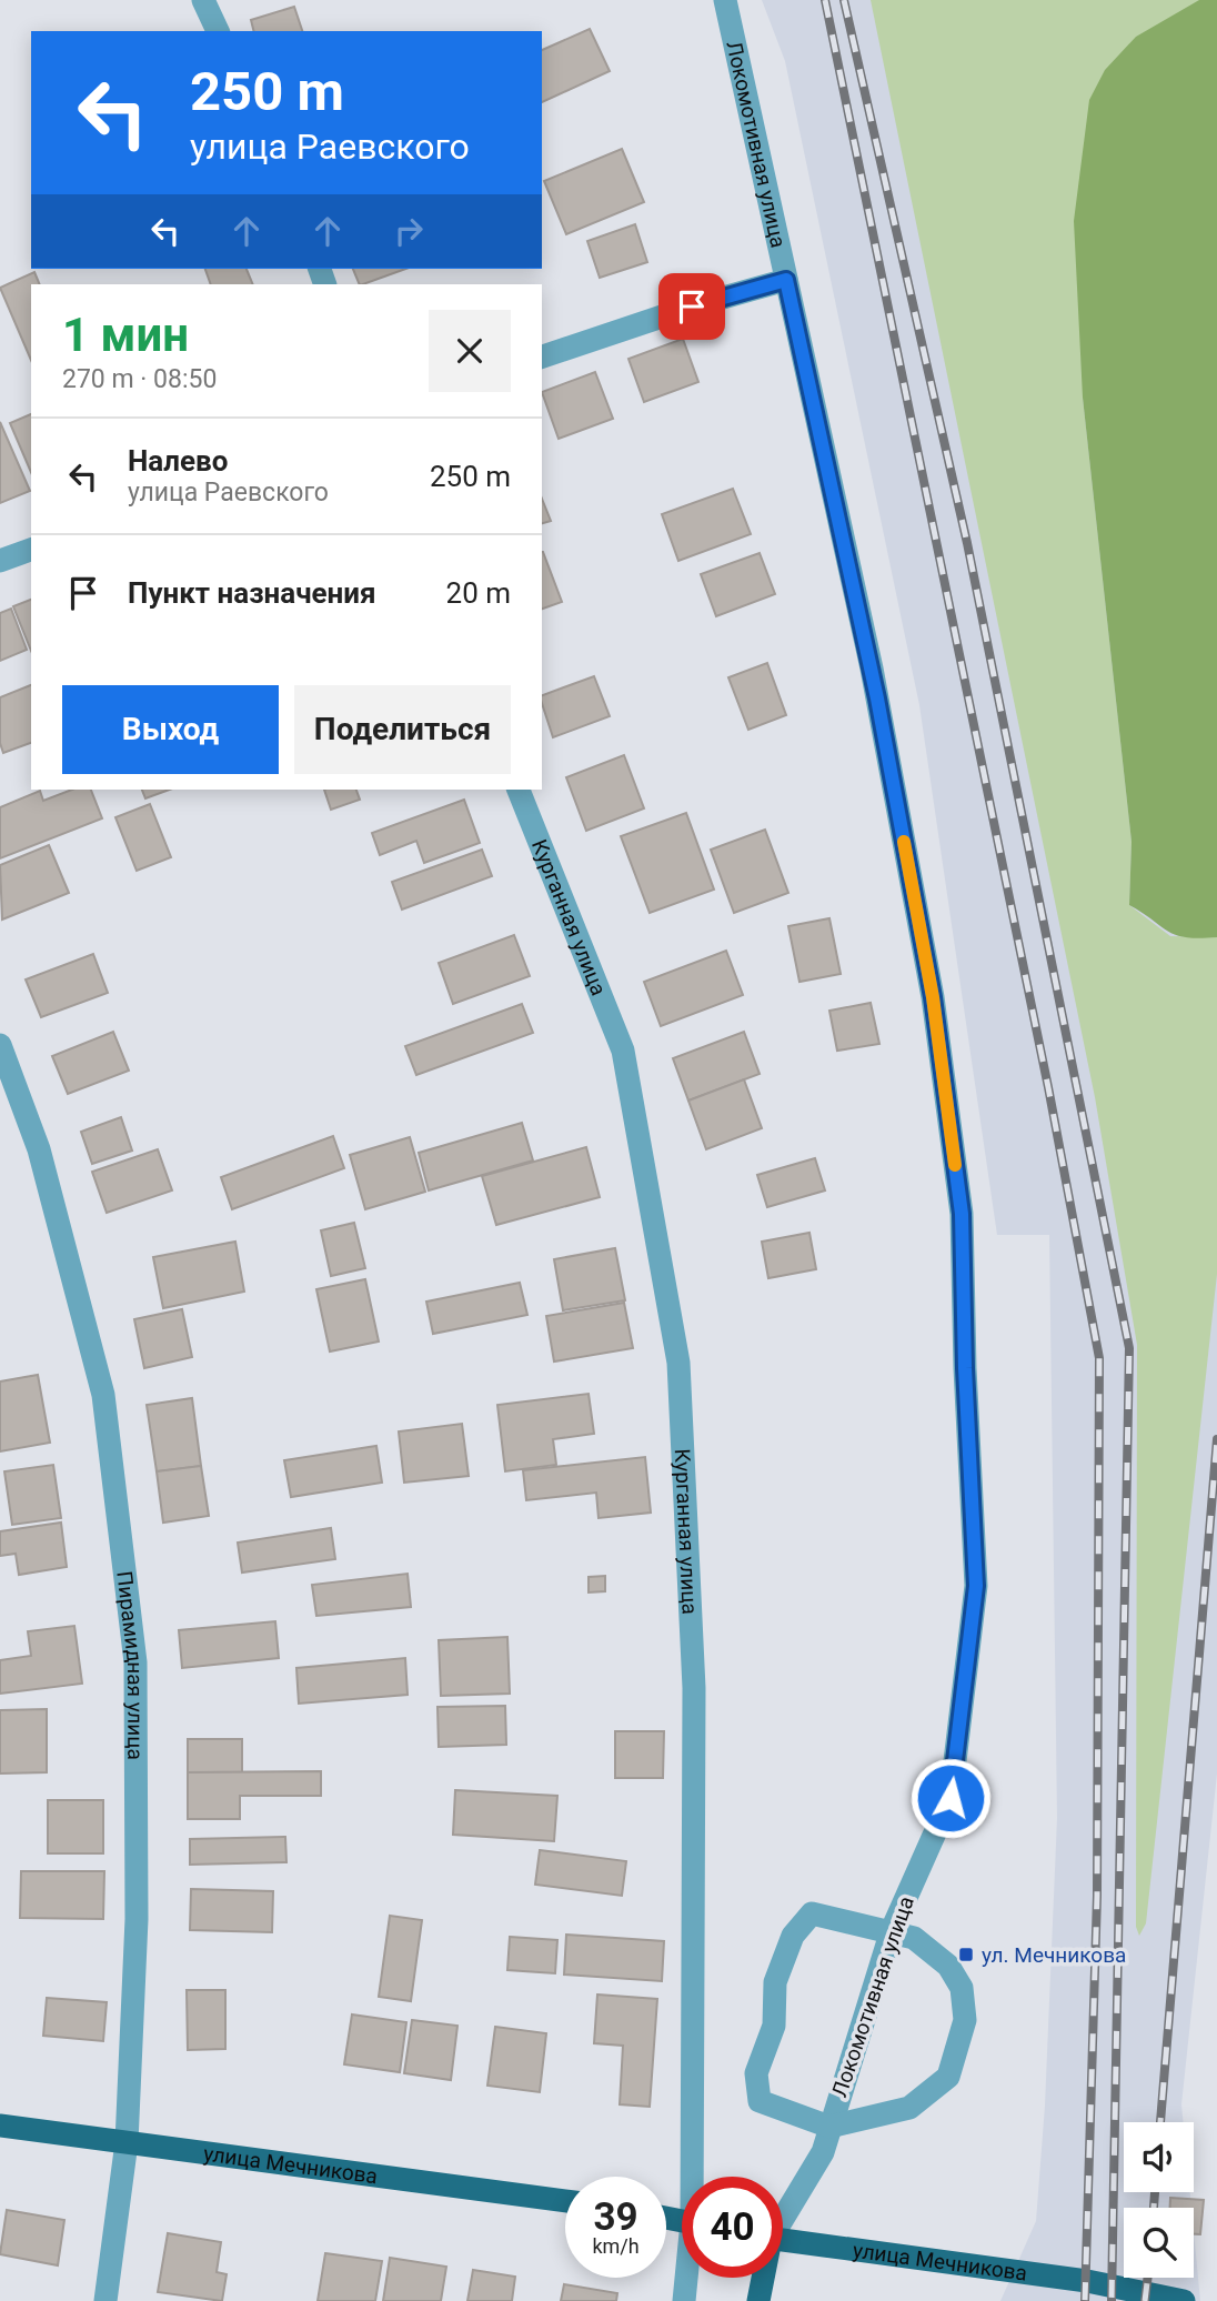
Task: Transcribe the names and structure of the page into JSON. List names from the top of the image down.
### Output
{
  "streets": {
    "main road": ["улица Мечникова"],
    "street": ["Локомотивная улица", "Курганная улица", "Пирамидная улица"]
  },
  "crossings": [
    ["Пирамидная улица", "улица Мечникова"]
  ],
  "places": {
    "transit": ["ул. Мечникова"]
  },
  "page": {
    "turn": ["250 m", "улица Раевского"],
    "heading": ["1 мин", "270 m · 08:50"],
    "list": [
      {
        "name": "Налево",
        "note": "улица Раевского",
        "value": "250 m"
      },
      {
        "name": "Пункт назначения",
        "value": "20 m"
      }
    ],
    "buttons": ["Выход", "Поделиться"],
    "speed": "39 km/h",
    "limit": "40"
  }
}
